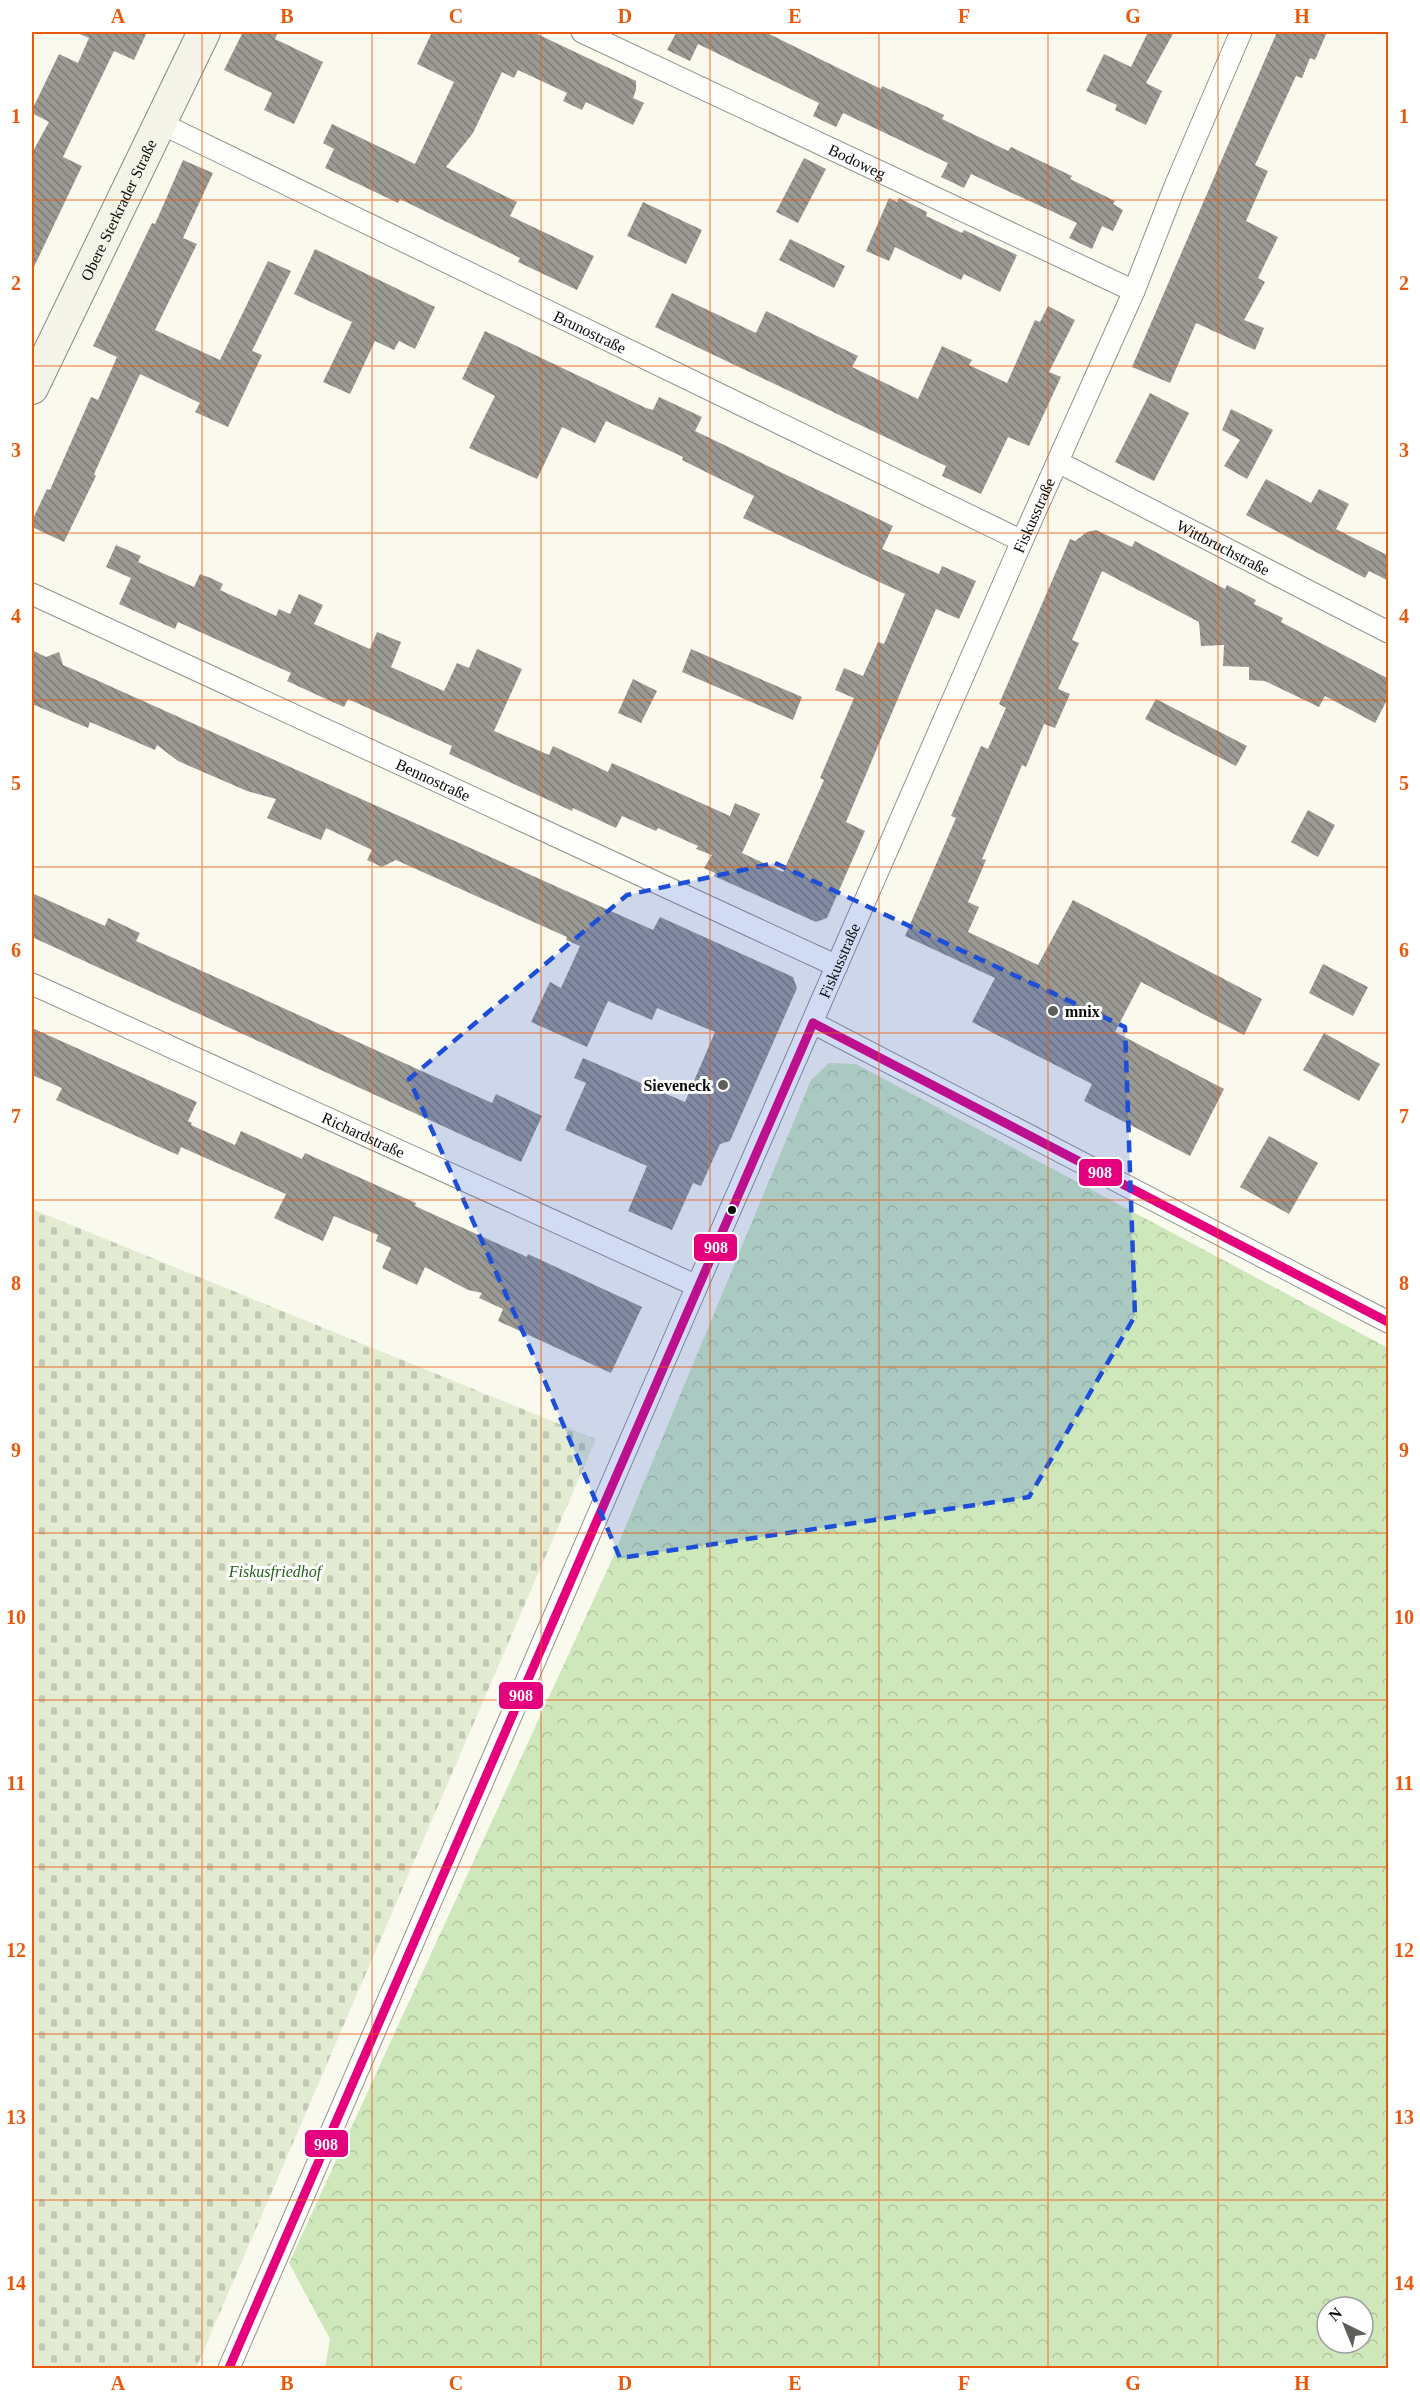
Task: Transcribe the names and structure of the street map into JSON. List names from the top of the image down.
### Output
{
  "streets": {
    "street": [
      "Bodoweg",
      "Obere Sterkrader Straße",
      "Brunostraße",
      "Fiskusstraße",
      "Wittbruchstraße",
      "Bennostraße",
      "Richardstraße"
    ]
  },
  "crossings": [
    ["Bodoweg", "Fiskusstraße"],
    ["Obere Sterkrader Straße", "Brunostraße"],
    ["Brunostraße", "Fiskusstraße"],
    ["Fiskusstraße", "Wittbruchstraße"],
    ["Fiskusstraße", "Bennostraße"],
    ["Fiskusstraße", "Richardstraße"]
  ],
  "parks": ["Fiskusfriedhof"],
  "places": ["mnix", "Sieveneck"],
  "lines": ["transit line 908"],
  "north": "top left",
  "grid": {
    "columns": [
      "A",
      "B",
      "C",
      "D",
      "E",
      "F",
      "G",
      "H"
    ],
    "rows": [
      "1",
      "2",
      "3",
      "4",
      "5",
      "6",
      "7",
      "8",
      "9",
      "10",
      "11",
      "12",
      "13",
      "14"
    ]
  }
}
